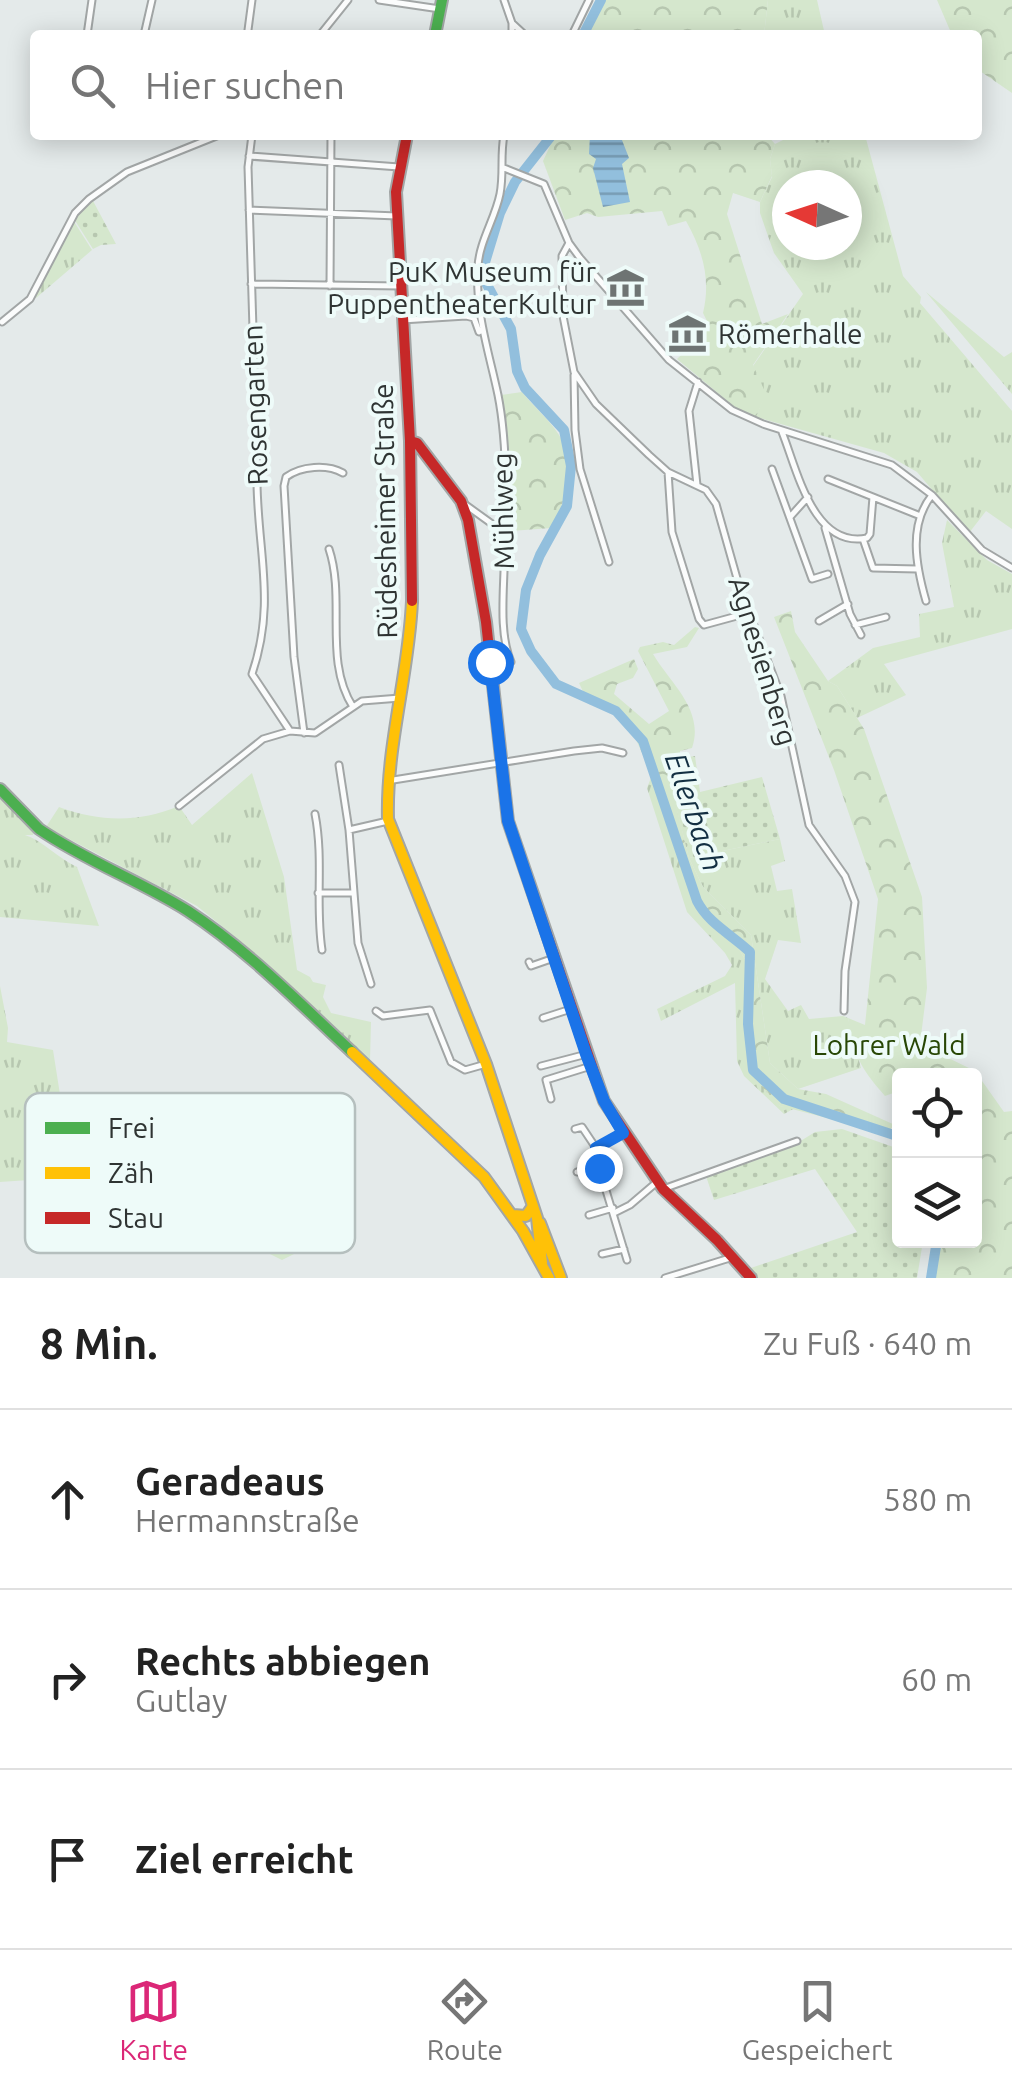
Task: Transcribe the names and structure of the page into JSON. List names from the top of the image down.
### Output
{
  "streets": {
    "main road": ["Rüdesheimer Straße"],
    "street": ["Rosengarten", "Mühlweg", "Agnesienberg"]
  },
  "water": ["Ellerbach"],
  "parks": ["Lohrer Wald"],
  "places": {
    "museum": ["PuK Museum für PuppentheaterKultur", "Römerhalle"]
  },
  "legend": ["Frei", "Zäh", "Stau"],
  "north": "left",
  "page": {
    "search": "Hier suchen",
    "heading": ["8 Min.", "Zu Fuß · 640 m"],
    "list": [
      ["Geradeaus", "Hermannstraße", "580 m"],
      ["Rechts abbiegen", "Gutlay", "60 m"],
      "Ziel erreicht"
    ],
    "nav": ["Karte", "Route", "Gespeichert"]
  }
}
